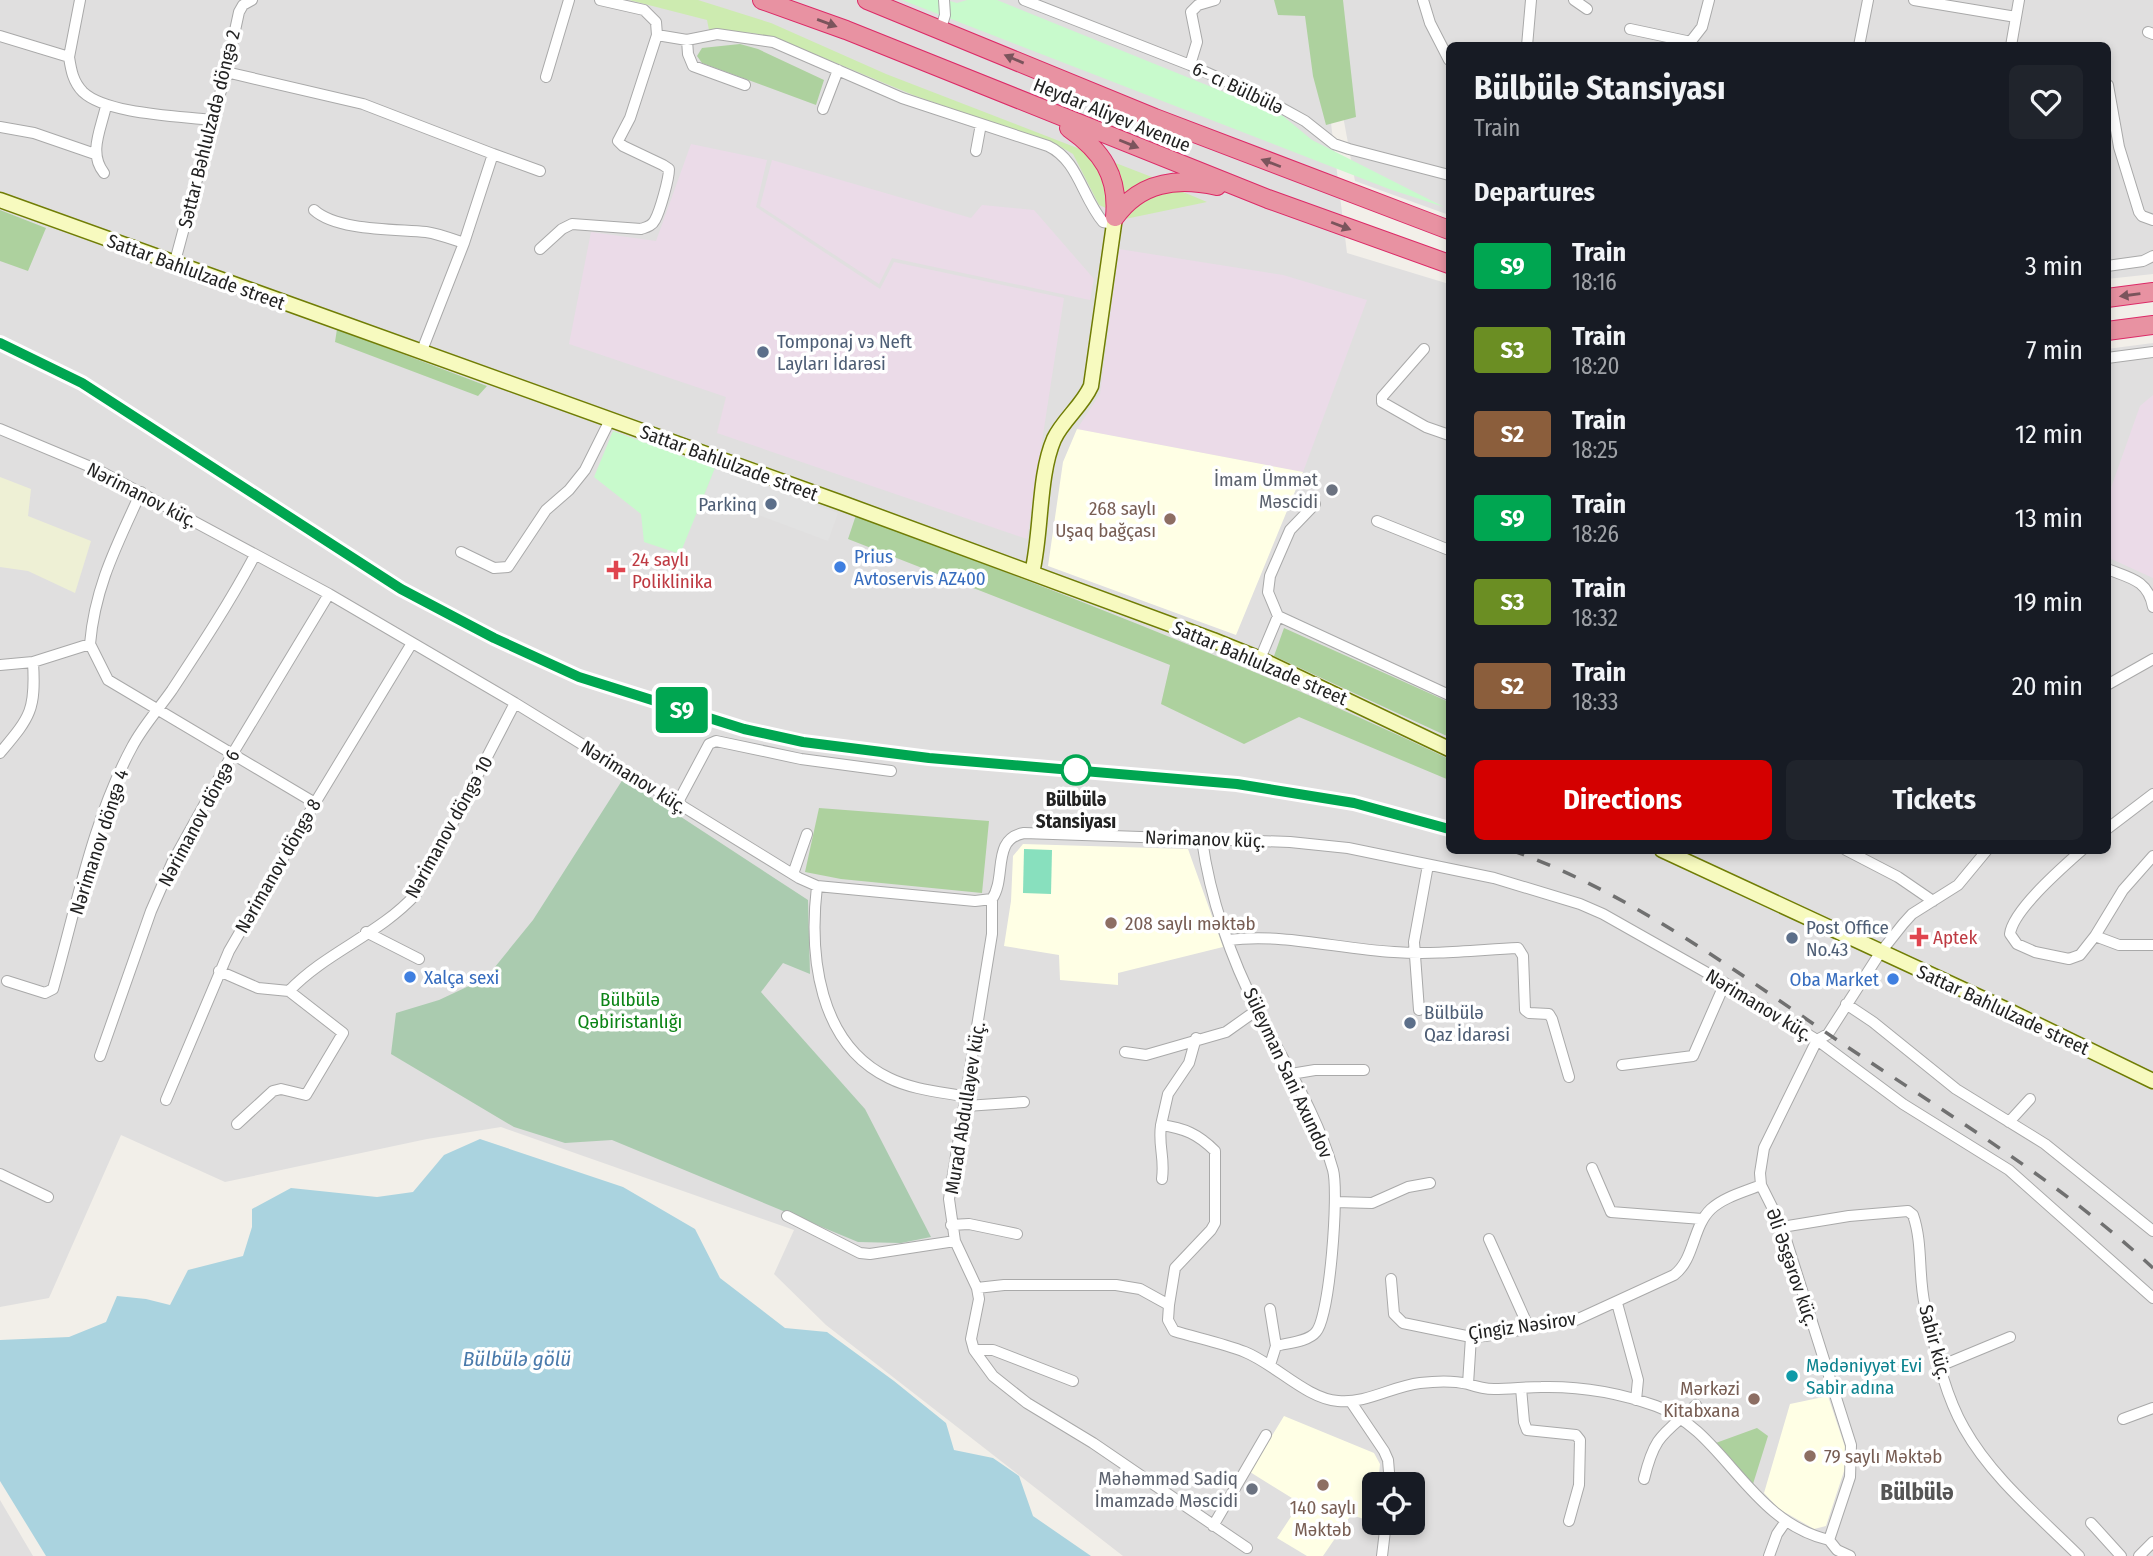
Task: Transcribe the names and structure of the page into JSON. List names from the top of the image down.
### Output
{
  "streets": {
    "highway": ["Heydar Aliyev Avenue"],
    "main road": ["Sattar Bahlulzade street"],
    "street": [
      "6- cı Bülbülə",
      "Səttar Bəhlulzadə döngə 2",
      "Nərimanov küç.",
      "Nərimanov döngə 6",
      "Nərimanov döngə 10",
      "Nərimanov döngə 4",
      "Nərimanov döngə 8",
      "Süleyman Sani Axundov",
      "Murad Abdullayev küç.",
      "Əli Əsgərov küç.",
      "Çingiz Nəsirov",
      "Sabir küç."
    ]
  },
  "crossings": [
    ["Səttar Bəhlulzadə döngə 2", "Sattar Bahlulzade street"],
    ["Sattar Bahlulzade street", "Əli Əsgərov küç."],
    ["Nərimanov küç.", "Nərimanov döngə 6"],
    ["Nərimanov küç.", "Nərimanov döngə 10"],
    ["Nərimanov küç.", "Nərimanov döngə 4"],
    ["Nərimanov küç.", "Nərimanov döngə 8"],
    ["Nərimanov küç.", "Süleyman Sani Axundov"],
    ["Nərimanov küç.", "Murad Abdullayev küç."],
    ["Nərimanov küç.", "Əli Əsgərov küç."],
    ["Əli Əsgərov küç.", "Çingiz Nəsirov"],
    ["Əli Əsgərov küç.", "Sabir küç."]
  ],
  "districts": ["Bülbülə"],
  "water": ["Bülbülə gölü"],
  "parks": ["Bülbülə Qəbiristanlığı"],
  "places": {
    "other": [
      "Tomponaj vэ Neft Layları İdarəsi",
      "İmam Ümmət Məscidi",
      "Parkinq",
      "268 saylı Uşaq bağçası",
      "Prius Avtoservis AZ400",
      "Bülbülə Stansiyası",
      "208 saylı məktəb",
      "Post Office No.43",
      "Xalça sexi",
      "Oba Market",
      "Bülbülə Qaz İdarəsi",
      "Mədəniyyət Evi Sabir adına",
      "Mərkəzi Kitabxana",
      "79 saylı Məktəb",
      "140 saylı Məktəb",
      "Məhəmməd Sadiq İmamzadə Məscidi"
    ],
    "health": ["24 saylı Poliklinika", "Aptek"]
  },
  "page": {
    "on_map": "S9",
    "heading": [
      ["Bülbülə Stansiyası", "Train"],
      "Departures"
    ],
    "list": [
      {
        "mark": "S9",
        "name": "Train",
        "note": "18:16",
        "value": "3 min"
      },
      {
        "mark": "S3",
        "name": "Train",
        "note": "18:20",
        "value": "7 min"
      },
      {
        "mark": "S2",
        "name": "Train",
        "note": "18:25",
        "value": "12 min"
      },
      {
        "mark": "S9",
        "name": "Train",
        "note": "18:26",
        "value": "13 min"
      },
      {
        "mark": "S3",
        "name": "Train",
        "note": "18:32",
        "value": "19 min"
      },
      {
        "mark": "S2",
        "name": "Train",
        "note": "18:33",
        "value": "20 min"
      }
    ],
    "buttons": ["Directions", "Tickets"]
  }
}
